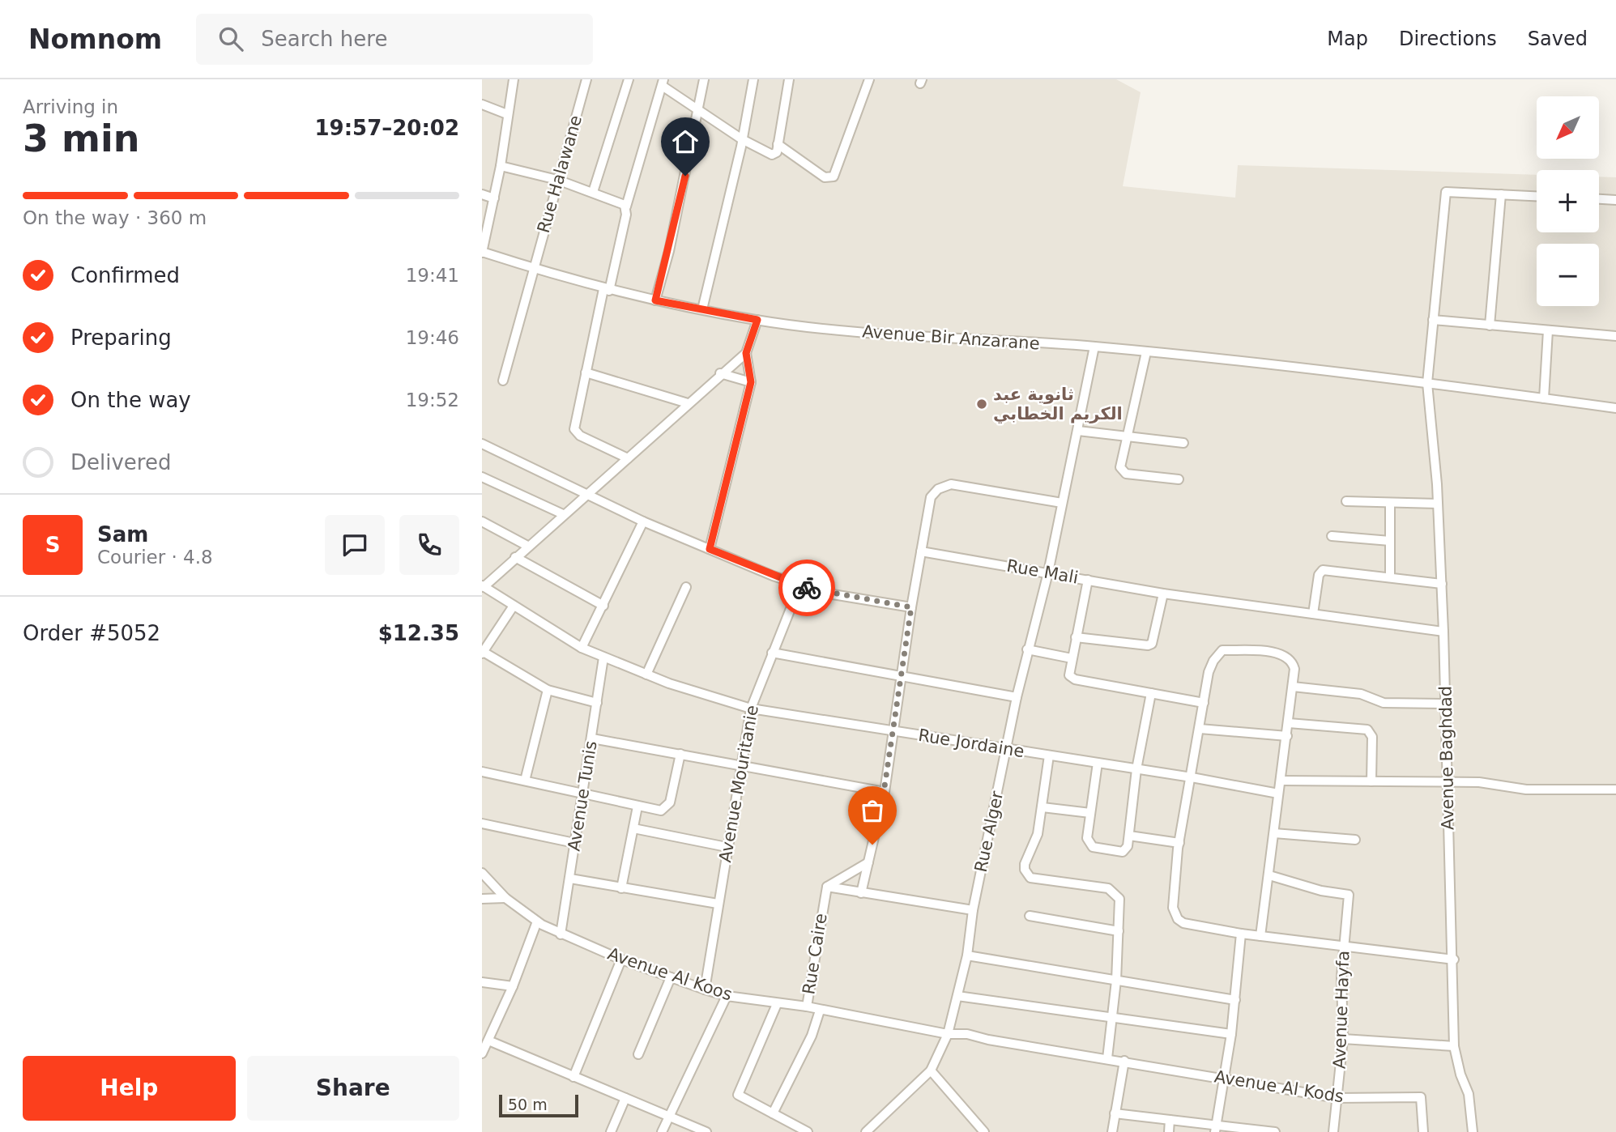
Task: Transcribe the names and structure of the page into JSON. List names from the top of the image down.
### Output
{
  "streets": {
    "street": [
      "Rue Halawane",
      "Avenue Bir Anzarane",
      "Rue Mali",
      "Rue Jordaine",
      "Avenue Baghdad",
      "Avenue Mouritanie",
      "Avenue Tunis",
      "Rue Alger",
      "Rue Caire",
      "Avenue Al Koos",
      "Avenue Hayfa",
      "Avenue Al Kods"
    ]
  },
  "crossings": [
    ["Rue Halawane", "Avenue Bir Anzarane"],
    ["Avenue Bir Anzarane", "Avenue Baghdad"],
    ["Avenue Bir Anzarane", "Rue Alger"],
    ["Rue Mali", "Avenue Baghdad"],
    ["Rue Mali", "Rue Alger"],
    ["Rue Jordaine", "Avenue Mouritanie"],
    ["Rue Jordaine", "Avenue Tunis"],
    ["Rue Jordaine", "Rue Alger"],
    ["Avenue Mouritanie", "Avenue Al Koos"],
    ["Avenue Tunis", "Avenue Al Koos"],
    ["Rue Alger", "Avenue Al Koos"],
    ["Rue Caire", "Avenue Al Koos"],
    ["Avenue Al Koos", "Avenue Al Kods"],
    ["Avenue Hayfa", "Avenue Al Kods"]
  ],
  "places": ["ثانوية عبد الكريم الخطابي"],
  "scale_bar": "50 m",
  "north": "bottom left",
  "page": {
    "header": "Nomnom",
    "search": "Search here",
    "nav": ["Map", "Directions", "Saved"],
    "heading": ["3 min", "Arriving in", "19:57–20:02"],
    "panel": [
      "Sam",
      "Courier · 4.8",
      "Order #5052",
      "$12.35"
    ],
    "map_buttons": ["+", "−"],
    "bar": "On the way · 360 m",
    "list": [
      ["Confirmed", "19:41"],
      ["Preparing", "19:46"],
      ["On the way", "19:52"],
      "Delivered"
    ],
    "round": "S",
    "buttons": ["Help", "Share"],
    "scale": "50 m"
  }
}
